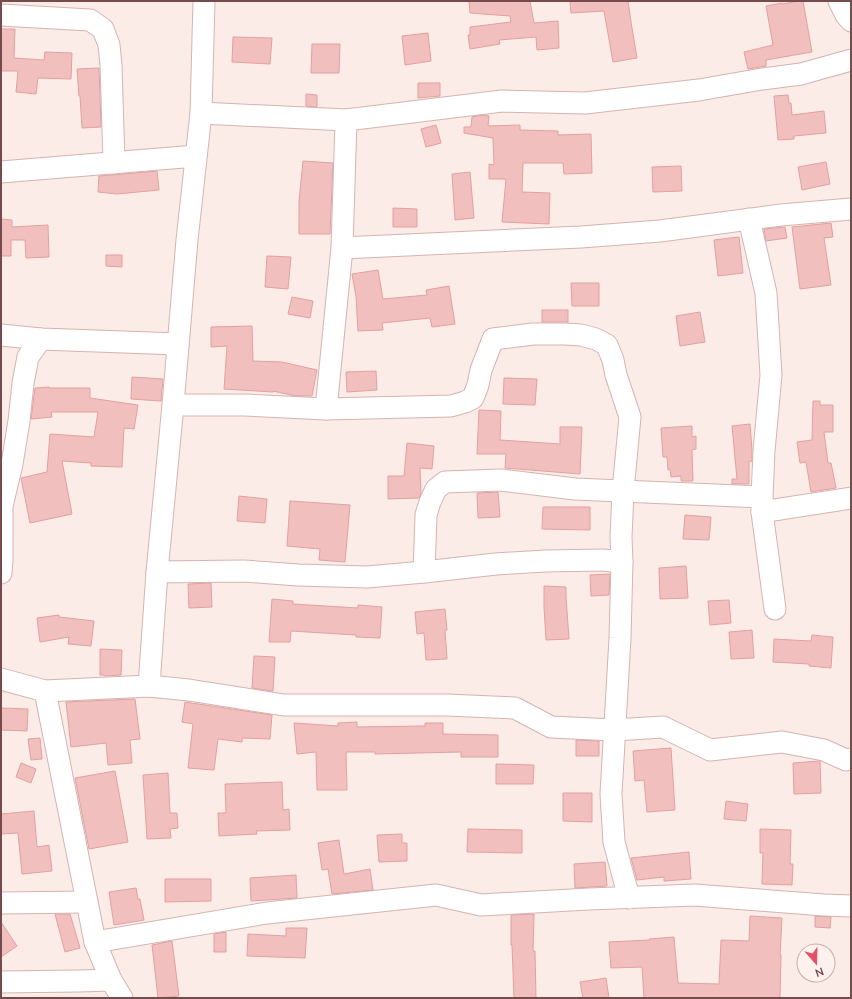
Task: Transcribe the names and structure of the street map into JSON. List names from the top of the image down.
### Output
{
  "north": "bottom"
}
